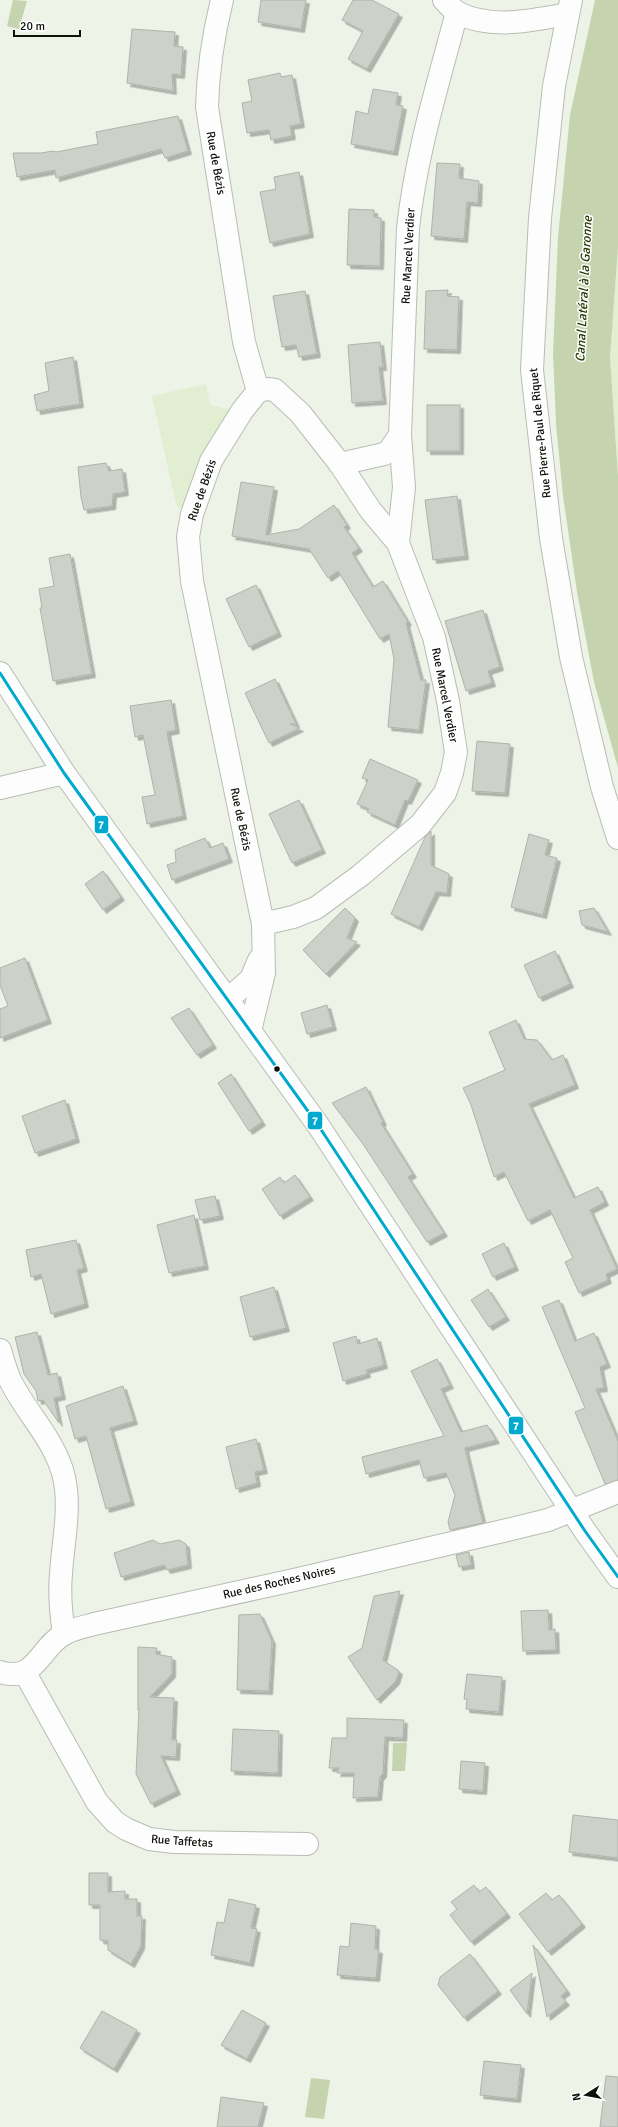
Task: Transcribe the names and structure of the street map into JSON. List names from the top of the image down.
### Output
{
  "streets": {
    "street": [
      "Rue de Bézis",
      "Rue Marcel Verdier",
      "Rue Pierre-Paul de Riquet",
      "Rue des Roches Noires",
      "Rue Taffetas"
    ]
  },
  "crossings": [
    ["Rue de Bézis", "Rue Marcel Verdier"],
    ["Rue des Roches Noires", "Rue Taffetas"]
  ],
  "water": ["Canal Latéral à la Garonne"],
  "lines": ["transit line 7"],
  "scale_bar": "20 m",
  "north": "left"
}
